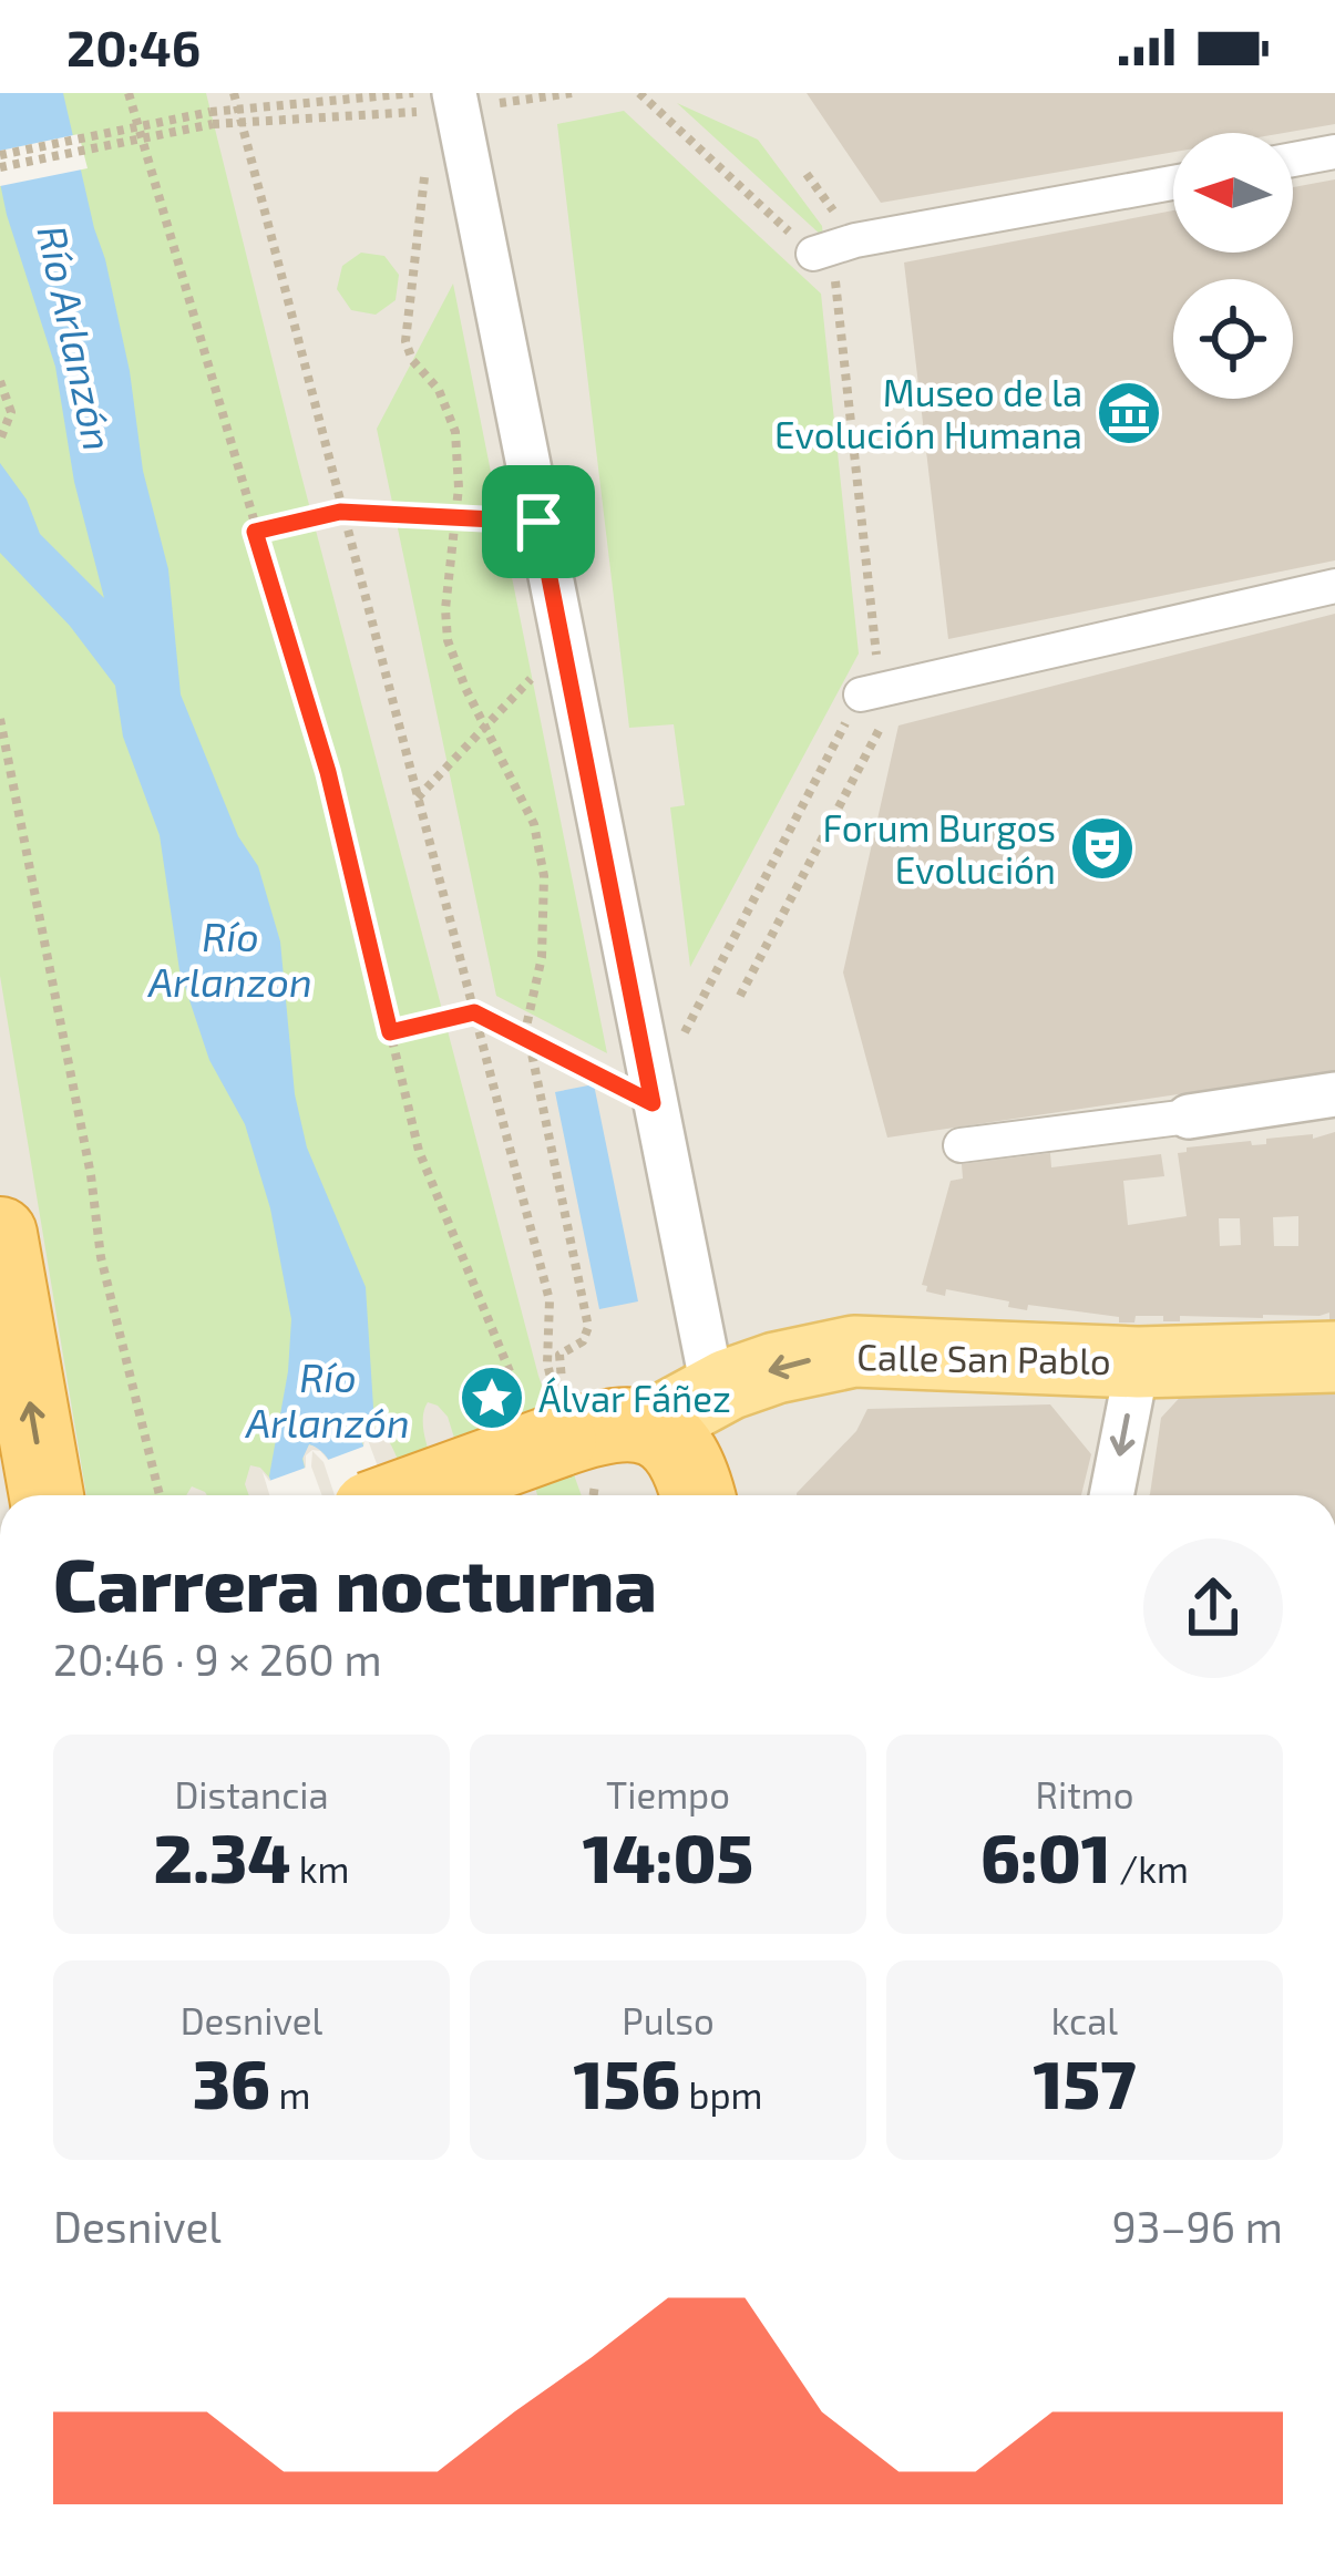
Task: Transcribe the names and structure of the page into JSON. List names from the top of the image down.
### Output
{
  "streets": {
    "main road": ["Calle San Pablo"]
  },
  "one_way": ["Calle San Pablo"],
  "water": ["Río Arlanzón", "Río Arlanzon"],
  "places": {
    "museum": ["Museo de la Evolución Humana"],
    "theatre": ["Forum Burgos Evolución"],
    "place": ["Álvar Fáñez"]
  },
  "north": "left",
  "page": {
    "status": "20:46",
    "heading": ["Carrera nocturna", "20:46 · 9 × 260 m"],
    "stats": [
      ["Distancia", "2.34 km"],
      ["Tiempo", "14:05"],
      ["Ritmo", "6:01 /km"],
      ["Desnivel", "36 m"],
      ["Pulso", "156 bpm"],
      ["kcal", "157"]
    ],
    "chart": ["Desnivel", "93–96 m"]
  }
}
